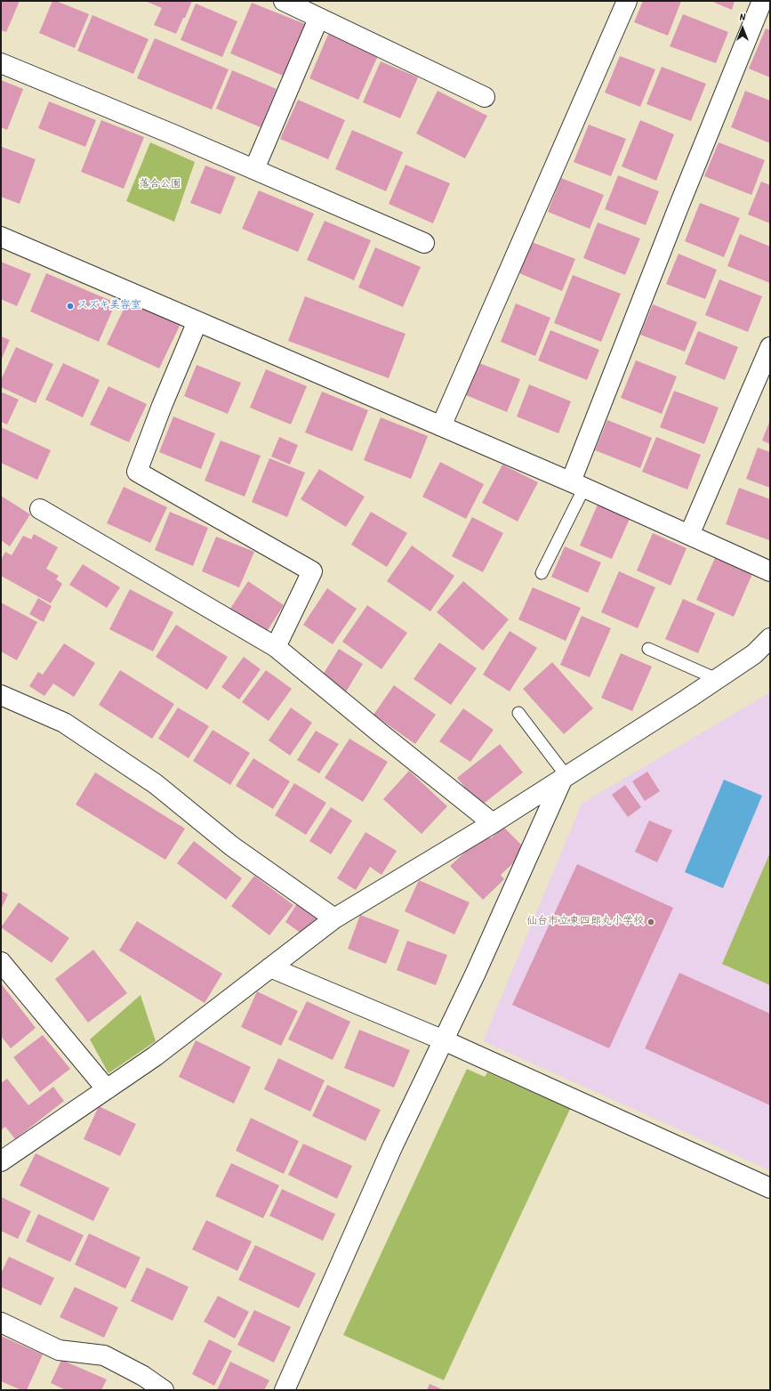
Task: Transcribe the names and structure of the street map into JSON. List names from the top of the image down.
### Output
{
  "parks": ["落合公園"],
  "places": ["スズキ美容室", "仙台市立東四郎丸小学校"],
  "north": "top"
}
